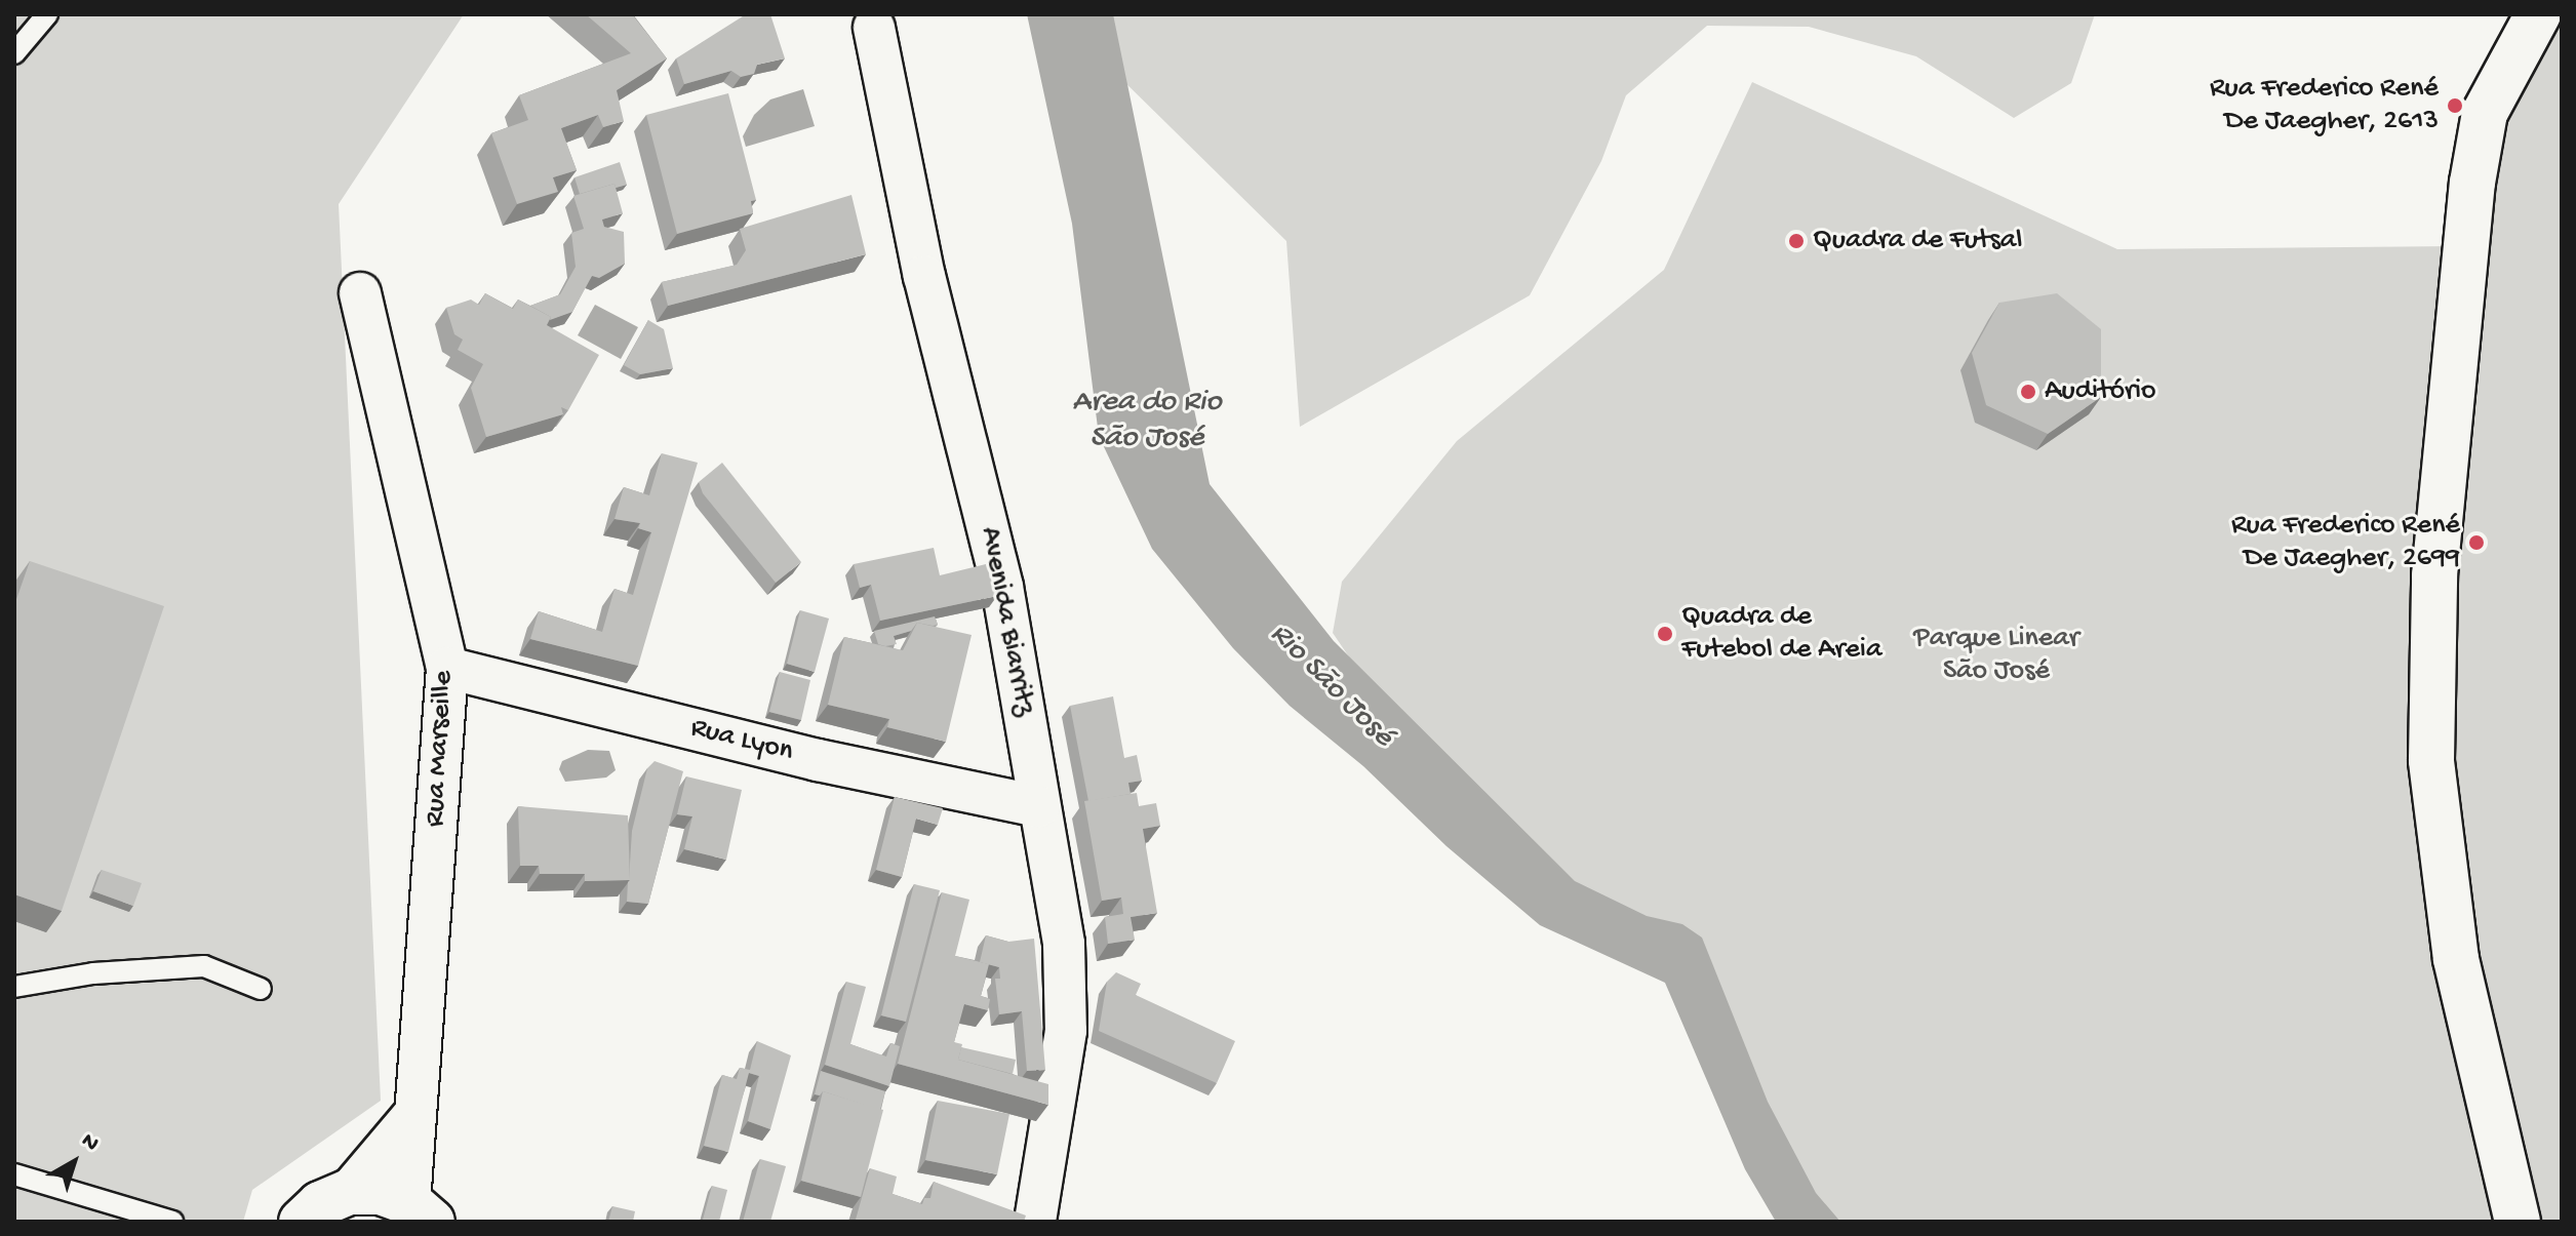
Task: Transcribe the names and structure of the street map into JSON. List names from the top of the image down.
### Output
{
  "streets": {
    "street": ["Avenida Biarritz", "Rua Lyon", "Rua Marseille"]
  },
  "crossings": [
    ["Avenida Biarritz", "Rua Lyon"],
    ["Rua Lyon", "Rua Marseille"]
  ],
  "water": ["Area do Rio São José", "Rio São José"],
  "parks": ["Parque Linear São José"],
  "places": [
    "Rua Frederico René De Jaegher, 2613",
    "Quadra de Futsal",
    "Auditório",
    "Rua Frederico René De Jaegher, 2699",
    "Quadra de Futebol de Areia"
  ],
  "north": "top right"
}
